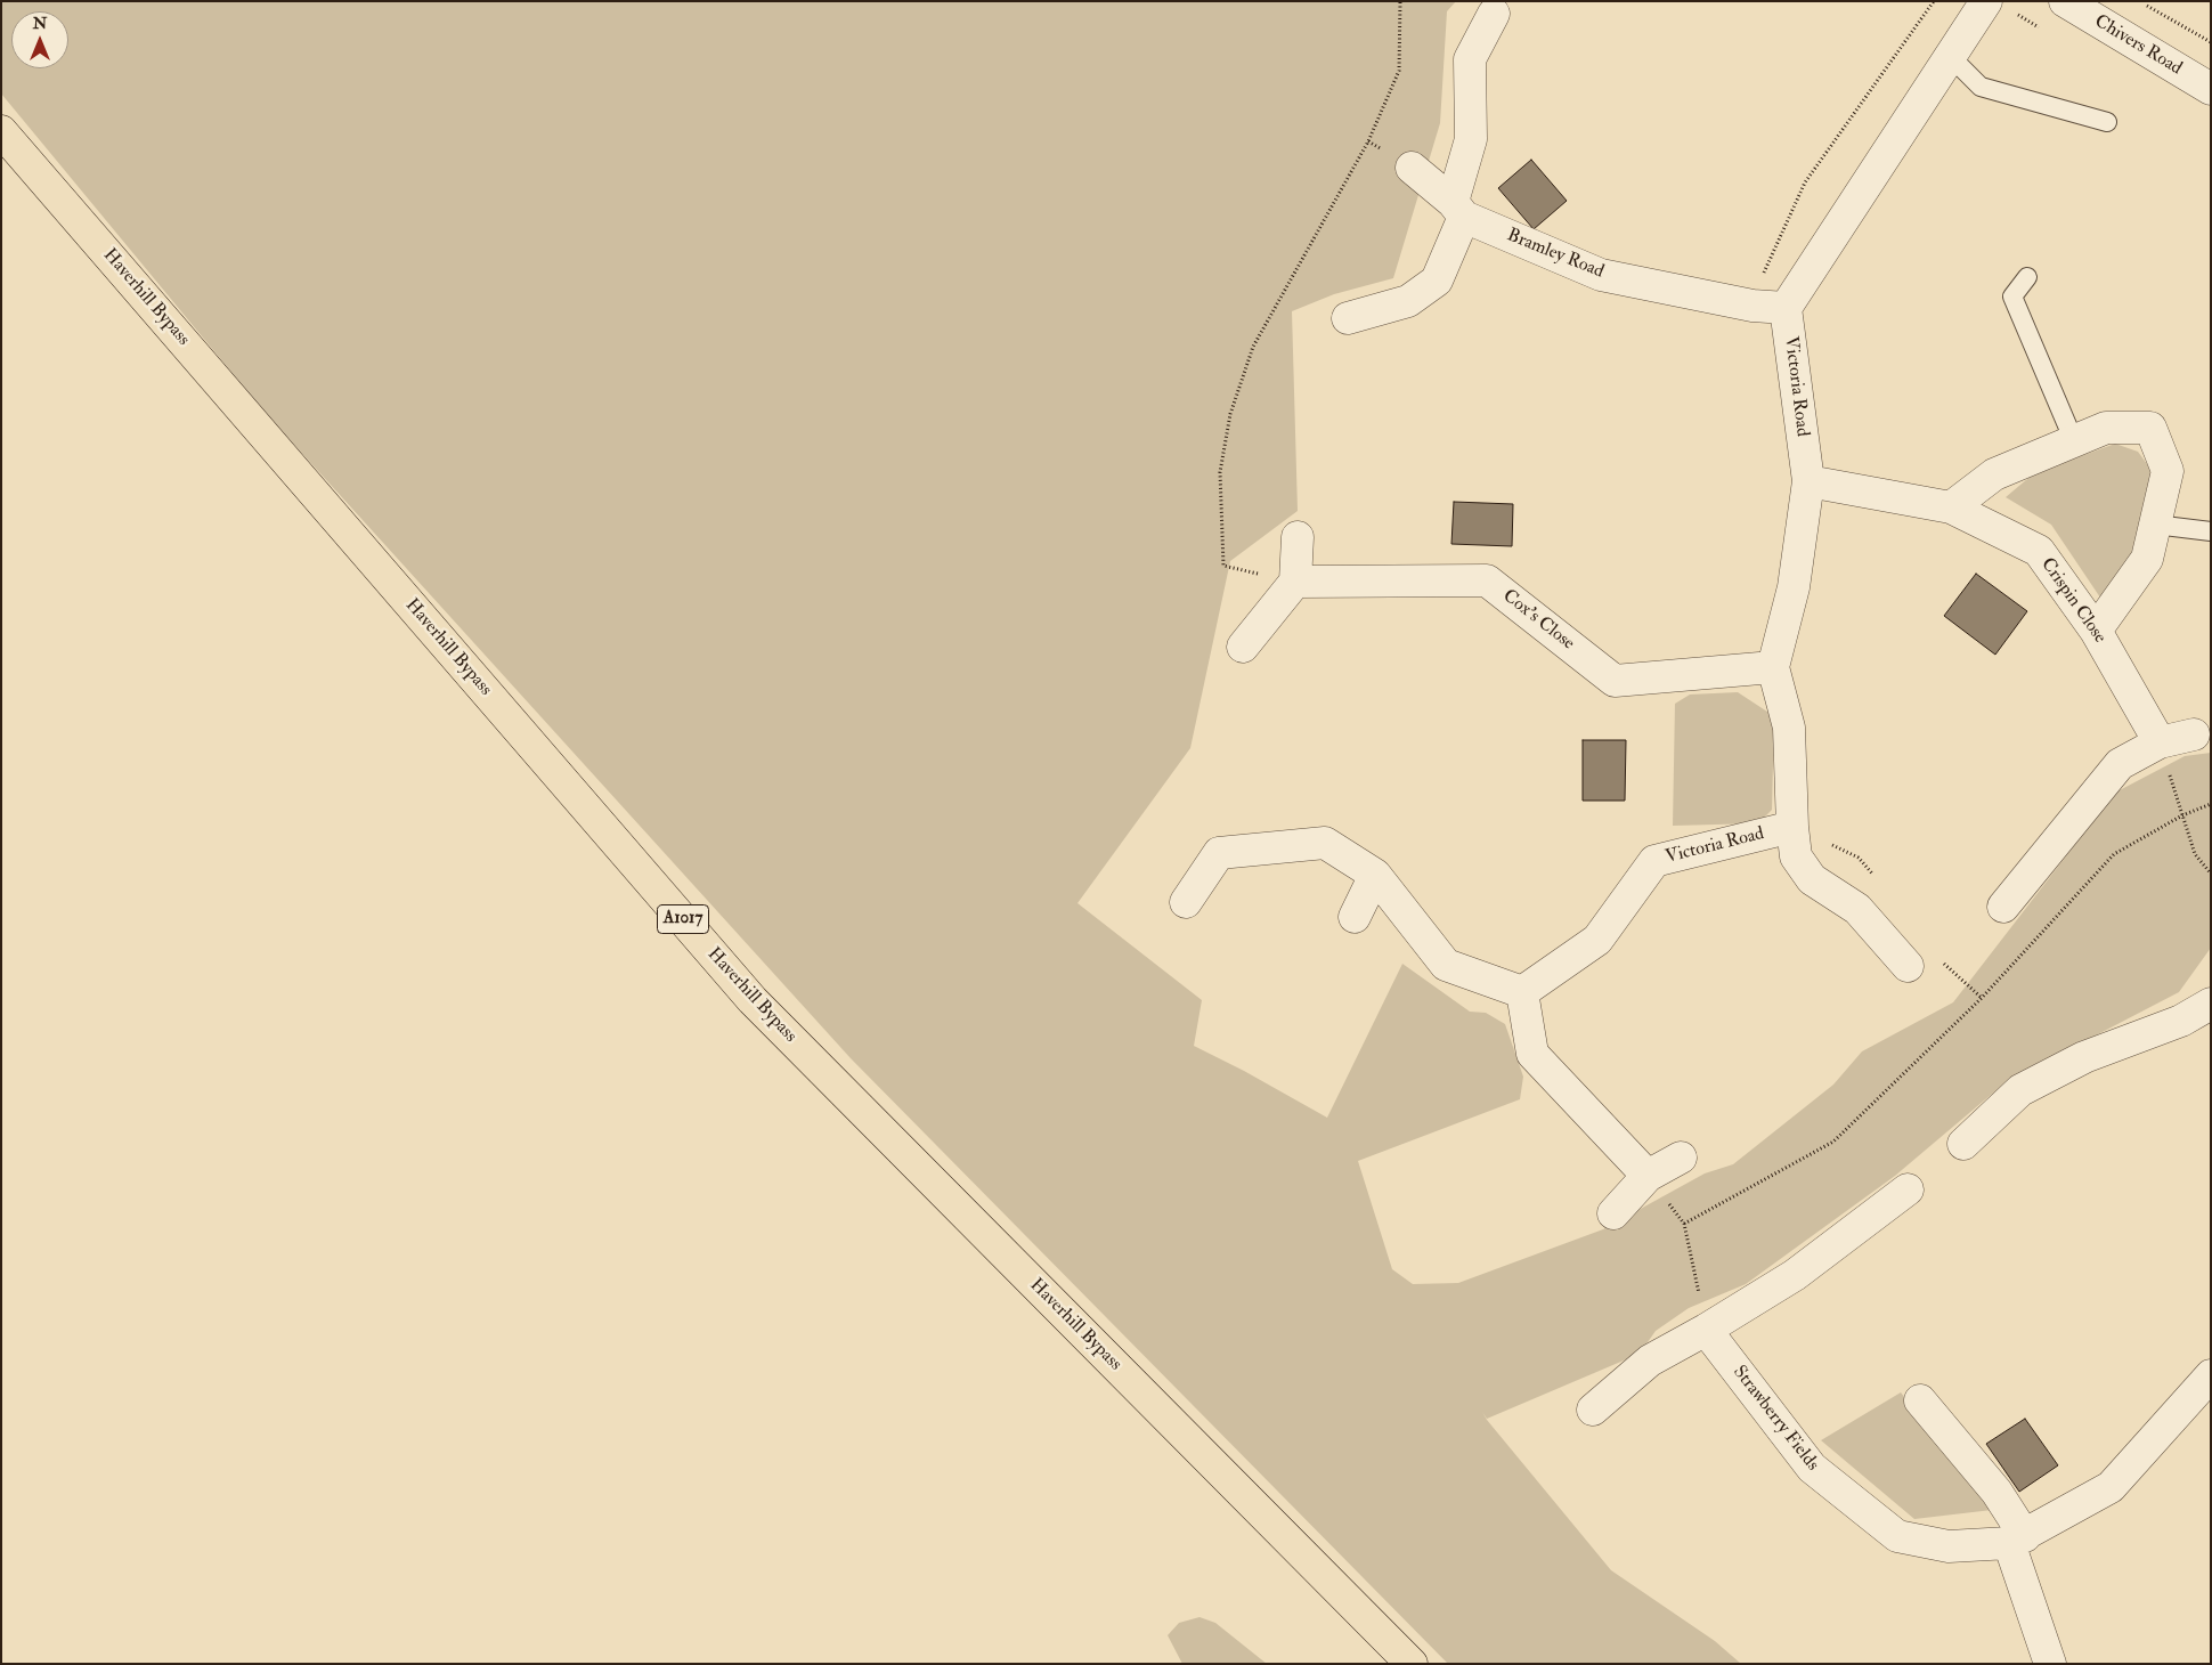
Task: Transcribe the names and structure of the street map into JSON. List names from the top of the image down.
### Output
{
  "streets": {
    "main road": ["Haverhill Bypass", "A1017"],
    "street": [
      "Chivers Road",
      "Bramley Road",
      "Victoria Road",
      "Crispin Close",
      "Cox's Close",
      "Strawberry Fields"
    ]
  },
  "crossings": [
    ["Bramley Road", "Victoria Road"],
    ["Victoria Road", "Crispin Close"],
    ["Victoria Road", "Cox's Close"]
  ],
  "north": "top"
}
